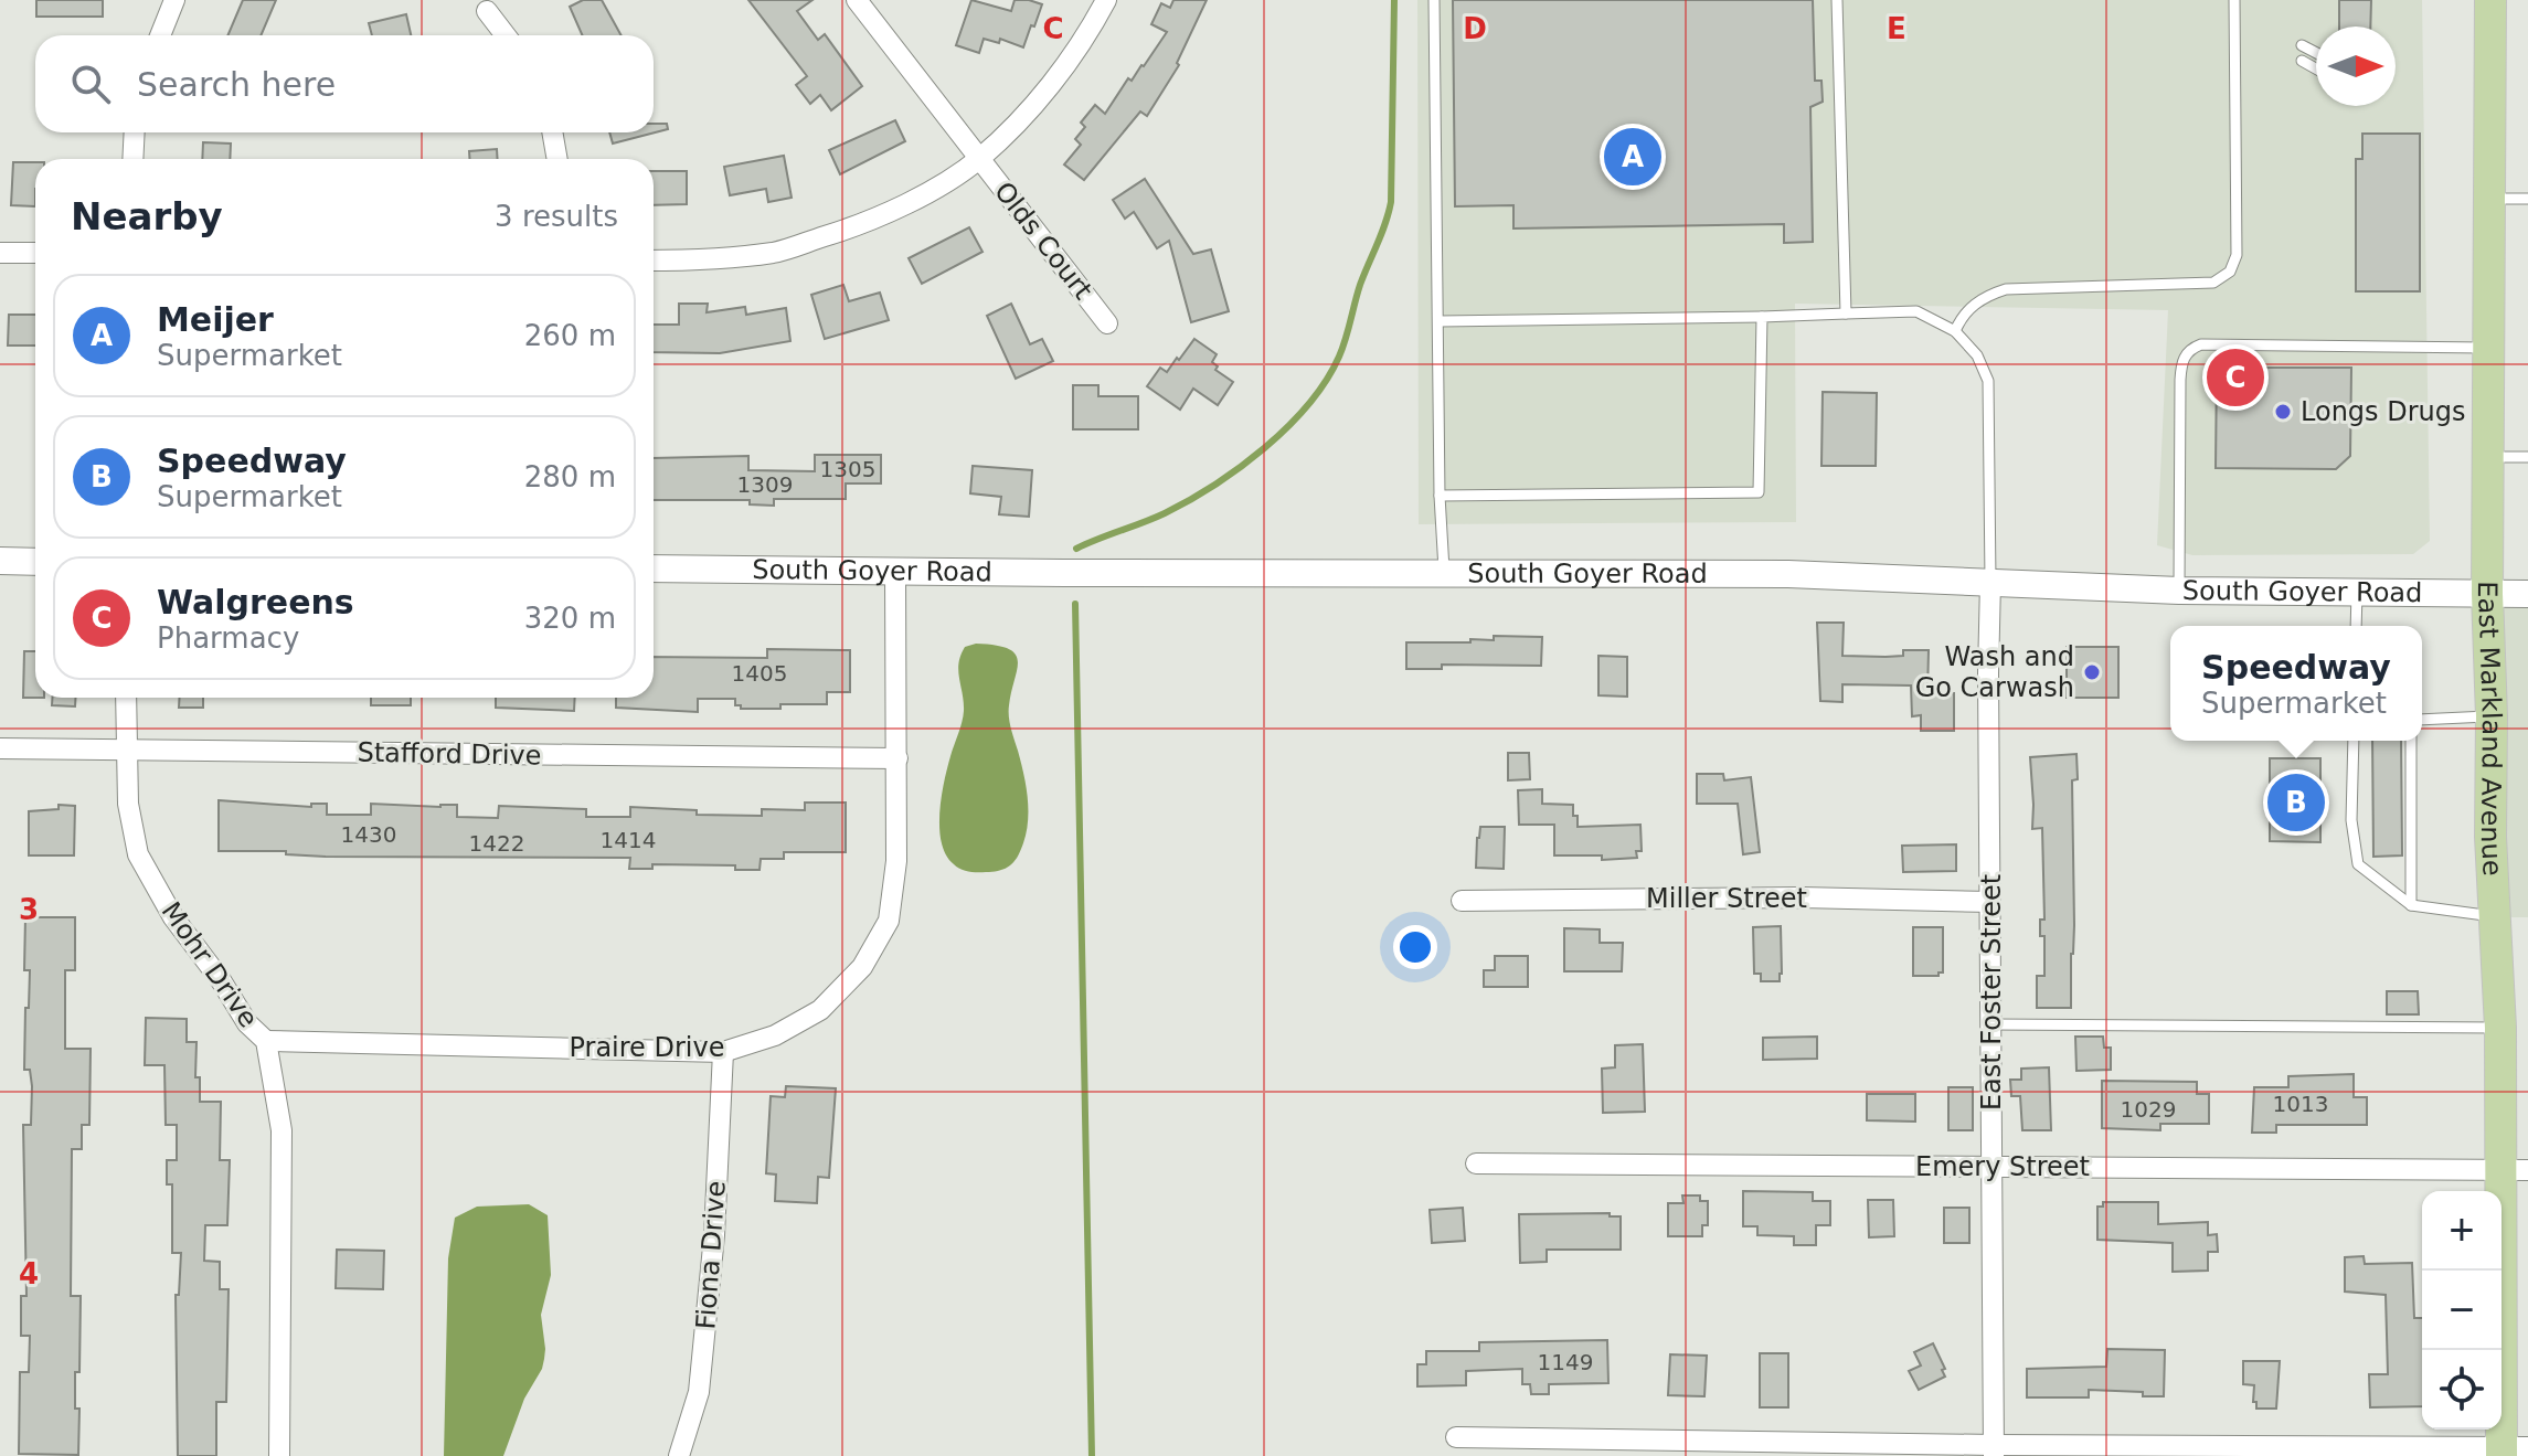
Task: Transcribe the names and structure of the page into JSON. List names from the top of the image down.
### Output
{
  "streets": {
    "main road": ["East Markland Avenue"],
    "street": [
      "Olds Court",
      "South Goyer Road",
      "Stafford Drive",
      "Miller Street",
      "Mohr Drive",
      "East Foster Street",
      "Praire Drive",
      "Emery Street",
      "Fiona Drive"
    ]
  },
  "crossings": [
    ["South Goyer Road", "East Markland Avenue"],
    ["South Goyer Road", "East Foster Street"],
    ["South Goyer Road", "Praire Drive"],
    ["East Markland Avenue", "Emery Street"],
    ["Stafford Drive", "Mohr Drive"],
    ["Stafford Drive", "Praire Drive"],
    ["Miller Street", "East Foster Street"],
    ["Mohr Drive", "Praire Drive"],
    ["East Foster Street", "Emery Street"],
    ["Praire Drive", "Fiona Drive"]
  ],
  "places": ["Longs Drugs", "Wash and Go Carwash"],
  "house_numbers": [
    "1305",
    "1309",
    "1405",
    "1430",
    "1414",
    "1422",
    "1013",
    "1029",
    "1149"
  ],
  "north": "right",
  "page": {
    "search": "Search here",
    "pins": ["A", "C", "B"],
    "heading": ["Nearby", "3 results"],
    "list": [
      {
        "mark": "A",
        "name": "Meijer",
        "note": "Supermarket",
        "value": "260 m"
      },
      {
        "mark": "B",
        "name": "Speedway",
        "note": "Supermarket",
        "value": "280 m"
      },
      {
        "mark": "C",
        "name": "Walgreens",
        "note": "Pharmacy",
        "value": "320 m"
      }
    ],
    "popup": ["Speedway", "Supermarket"],
    "map_buttons": ["+", "−"]
  },
  "grid": {
    "columns": ["C", "D", "E"],
    "rows": ["3", "4"]
  }
}
